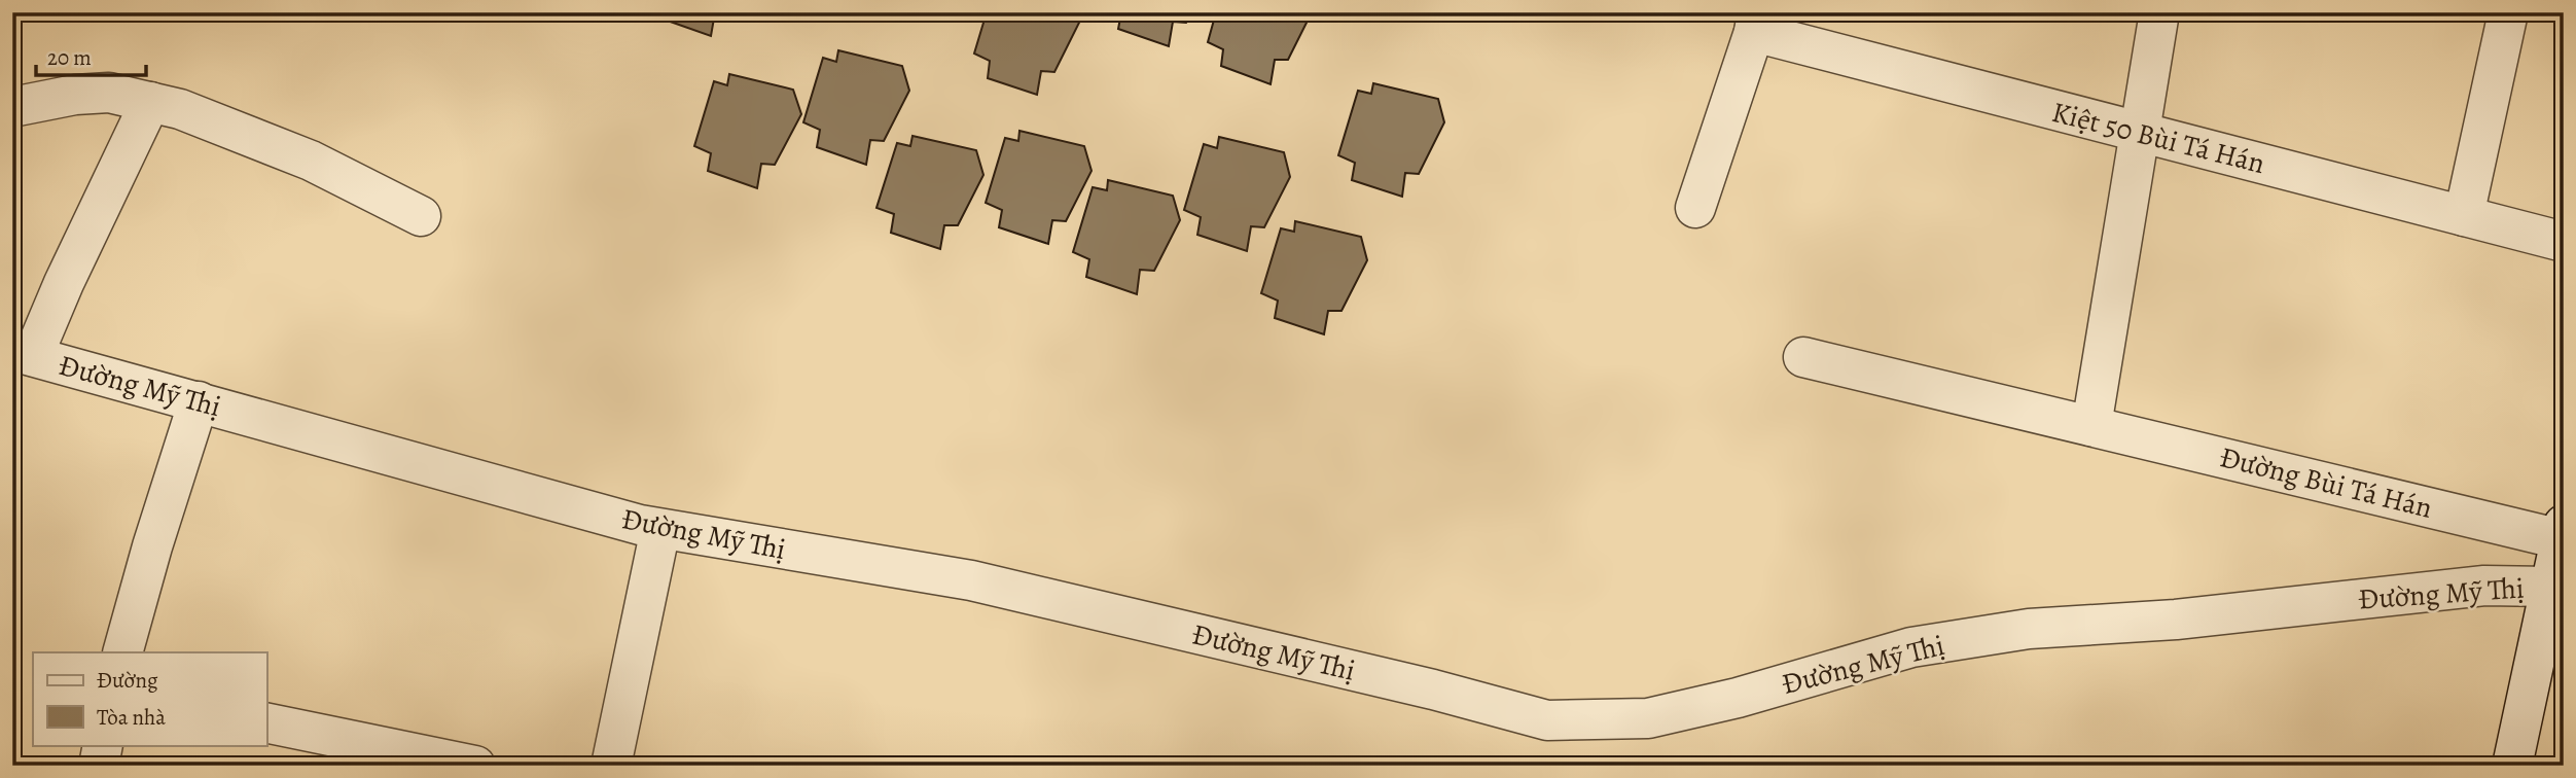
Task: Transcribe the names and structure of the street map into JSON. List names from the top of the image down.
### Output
{
  "streets": {
    "street": ["Kiệt 50 Bùi Tá Hán", "Đường Mỹ Thị", "Đường Bùi Tá Hán"]
  },
  "crossings": [
    ["Đường Mỹ Thị", "Đường Bùi Tá Hán"]
  ],
  "legend": ["Đường", "Tòa nhà"],
  "scale_bar": "20 m"
}
